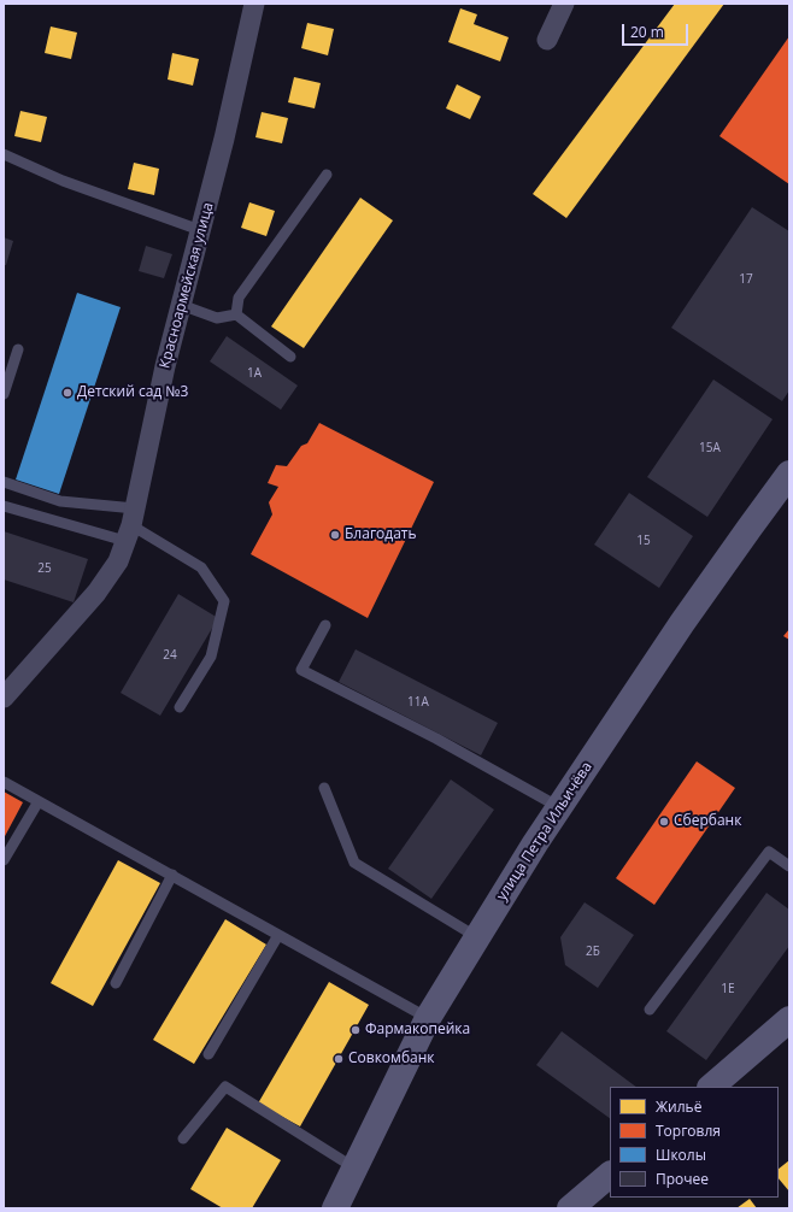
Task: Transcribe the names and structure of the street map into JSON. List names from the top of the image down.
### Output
{
  "streets": {
    "main road": ["улица Петра Ильичёва"],
    "street": ["Красноармейская улица"]
  },
  "places": [
    "Детский сад №3",
    "Благодать",
    "Сбербанк",
    "Фармакопейка",
    "Совкомбанк"
  ],
  "house_numbers": [
    "17",
    "1А",
    "15А",
    "15",
    "25",
    "24",
    "11А",
    "2Б",
    "1Е"
  ],
  "legend": [
    "Жильё",
    "Торговля",
    "Школы",
    "Прочее"
  ],
  "scale_bar": "20 m"
}
